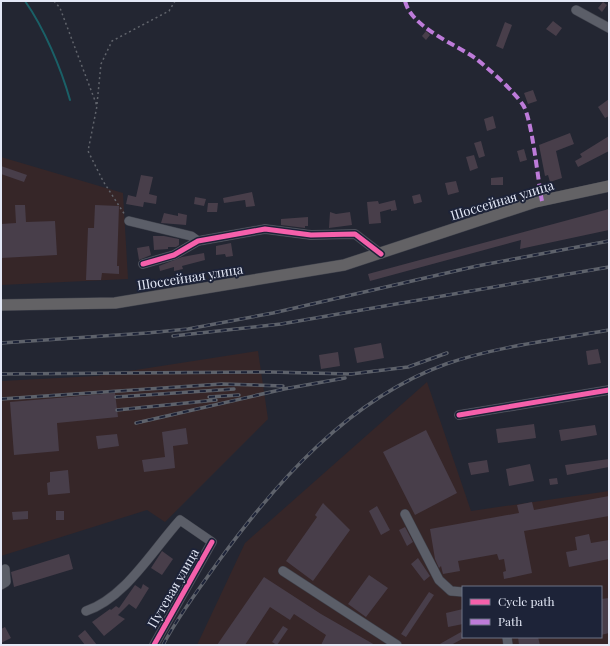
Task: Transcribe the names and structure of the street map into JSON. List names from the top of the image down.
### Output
{
  "streets": {
    "main road": ["Шоссейная улица"],
    "street": ["Путевая улица"]
  },
  "legend": ["Cycle path", "Path"]
}
